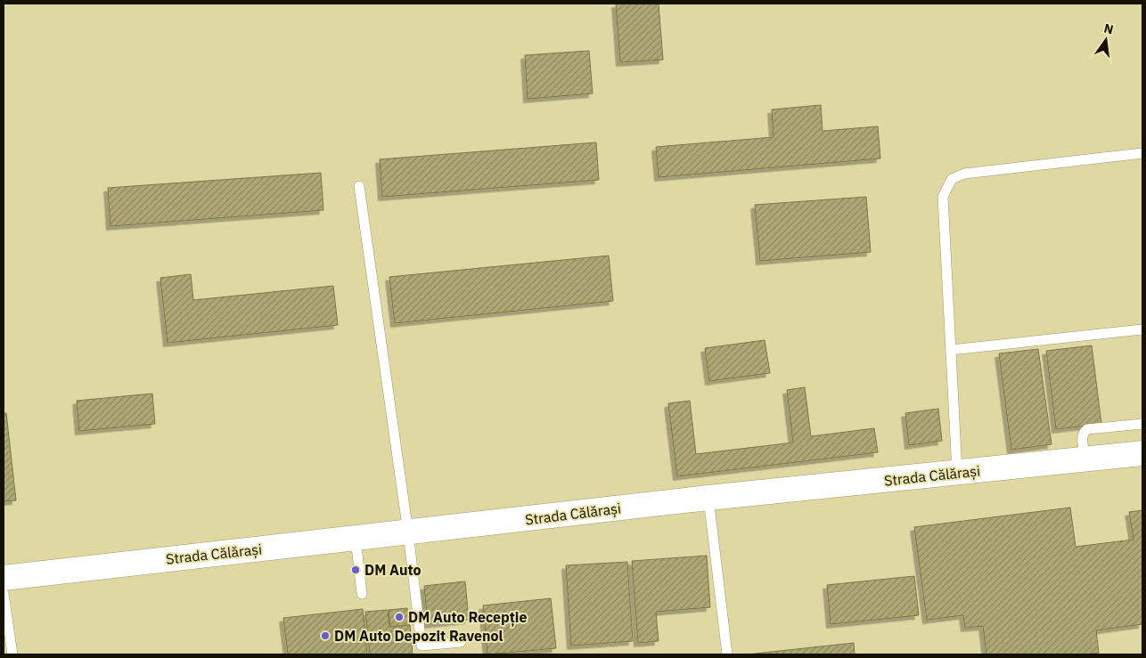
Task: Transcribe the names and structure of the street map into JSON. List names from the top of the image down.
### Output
{
  "streets": {
    "main road": ["Strada Călărași"]
  },
  "places": ["DM Auto", "DM Auto Recepție", "DM Auto Depozit Ravenol"],
  "north": "top"
}
